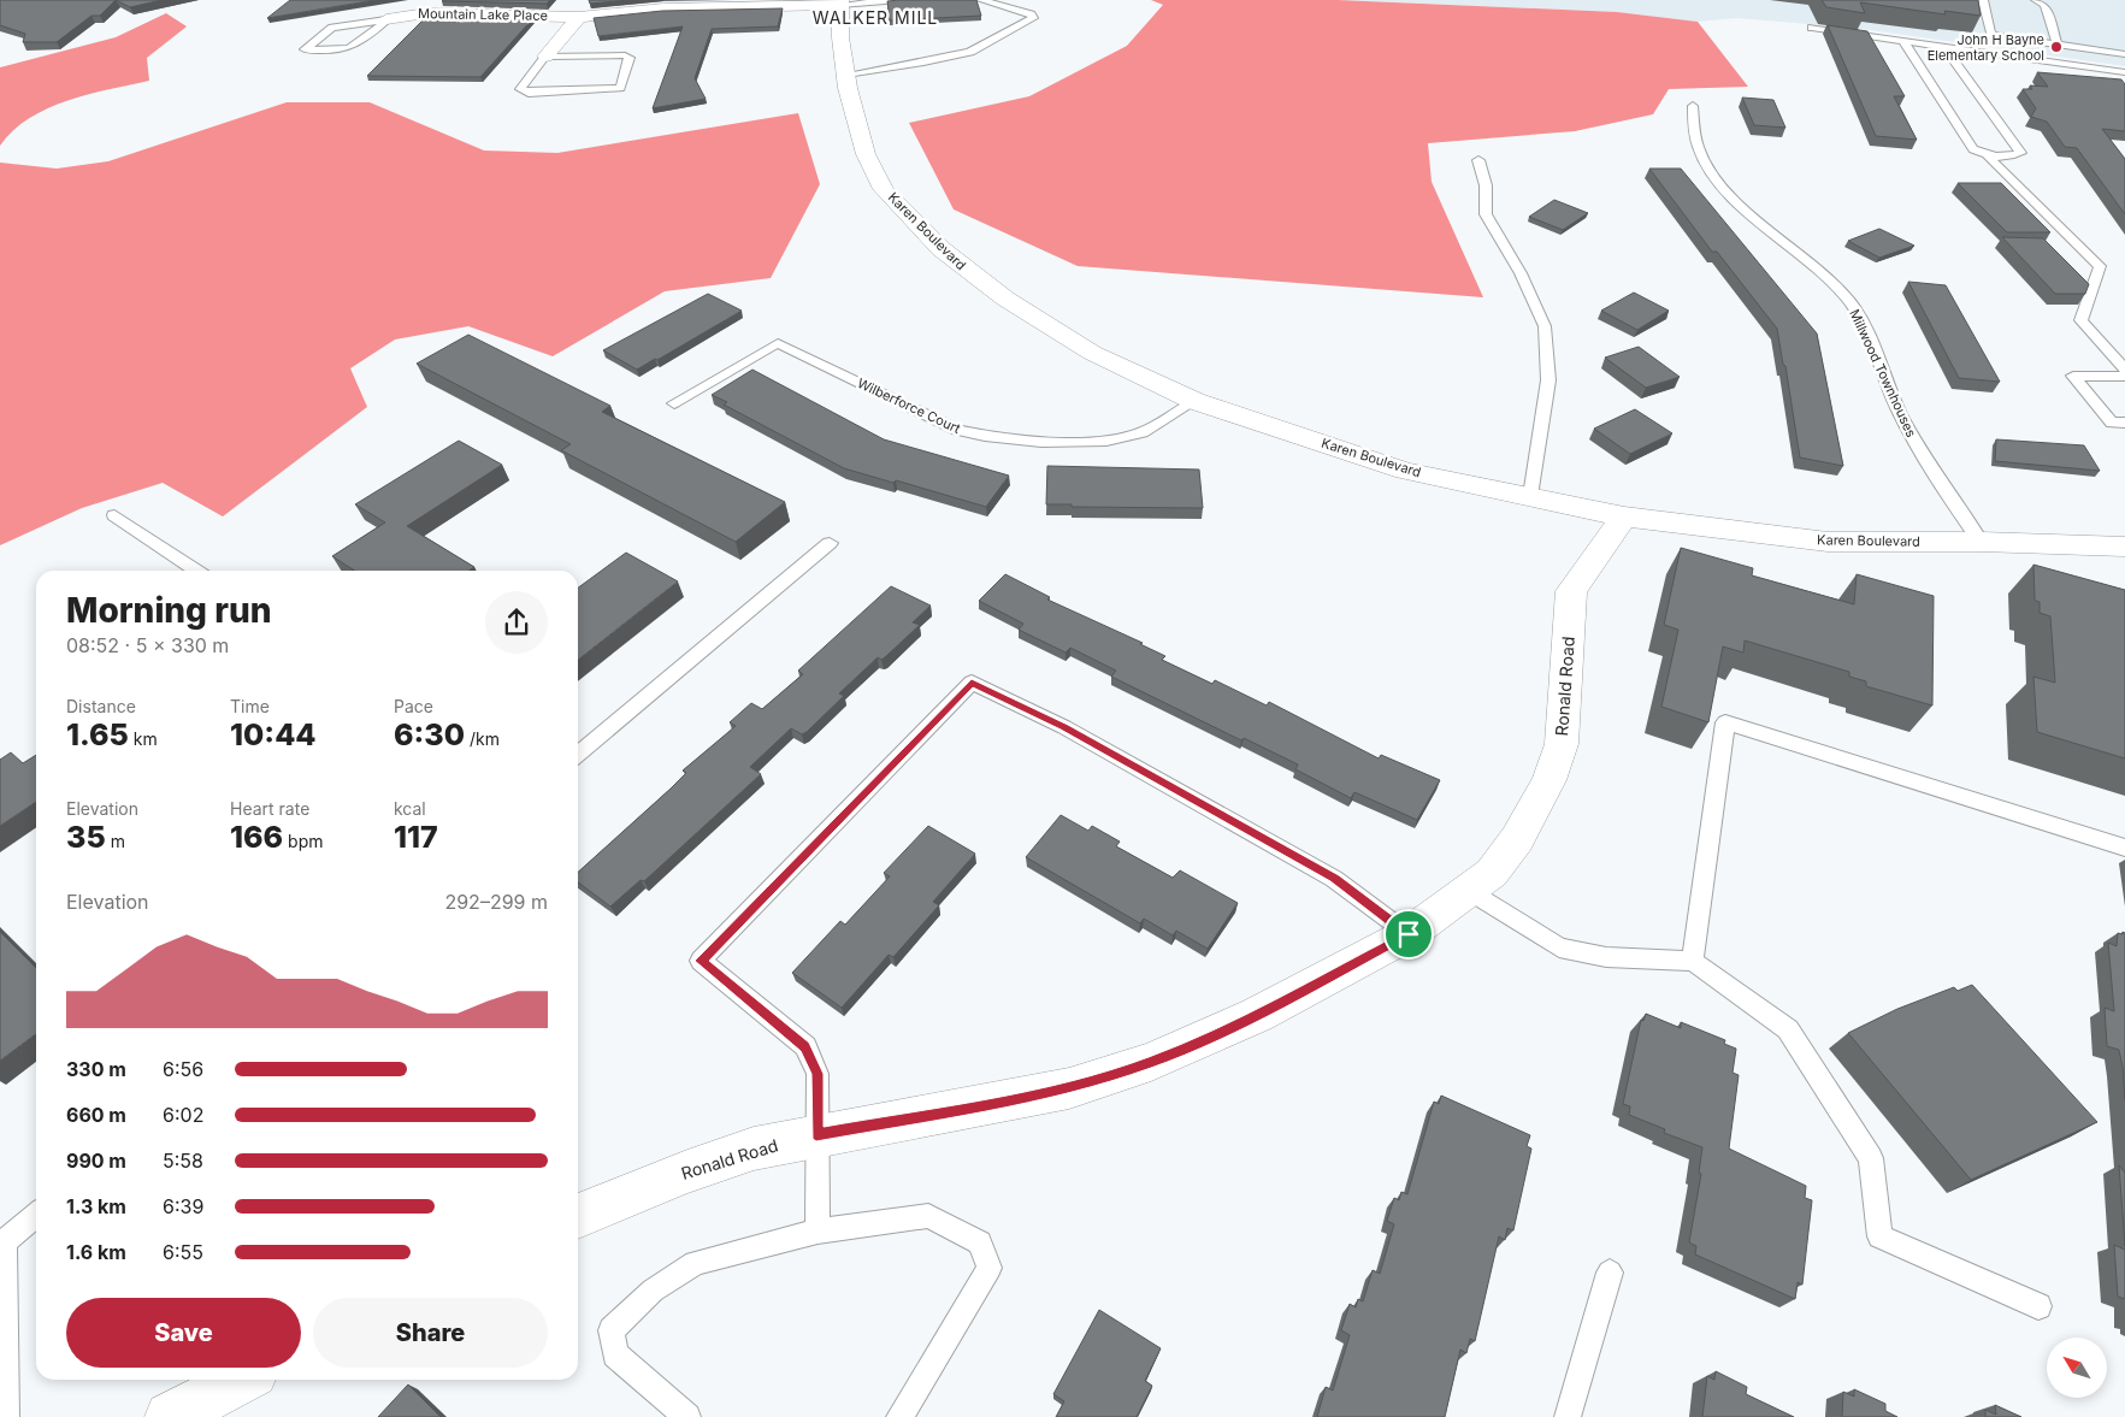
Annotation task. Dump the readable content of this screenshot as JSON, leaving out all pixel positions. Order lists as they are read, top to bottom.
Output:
{
  "streets": {
    "street": ["Mountain Lake Place", "Karen Boulevard", "Ronald Road"],
    "lane": ["Millwood Townhouses", "Wilberforce Court"]
  },
  "crossings": [
    ["Mountain Lake Place", "Karen Boulevard"],
    ["Karen Boulevard", "Millwood Townhouses"],
    ["Karen Boulevard", "Wilberforce Court"],
    ["Karen Boulevard", "Ronald Road"]
  ],
  "districts": ["WALKER MILL"],
  "places": ["John H Bayne Elementary School"],
  "north": "top left",
  "page": {
    "heading": ["Morning run", "08:52 · 5 × 330 m"],
    "stats": [
      ["Distance", "1.65 km"],
      ["Time", "10:44"],
      ["Pace", "6:30 /km"],
      ["Elevation", "35 m"],
      ["Heart rate", "166 bpm"],
      ["kcal", "117"]
    ],
    "chart": ["Elevation", "292–299 m"],
    "list": [
      {
        "name": "330 m",
        "note": "6:56"
      },
      {
        "name": "660 m",
        "note": "6:02"
      },
      {
        "name": "990 m",
        "note": "5:58"
      },
      {
        "name": "1.3 km",
        "note": "6:39"
      },
      {
        "name": "1.6 km",
        "note": "6:55"
      }
    ],
    "buttons": ["Save", "Share"]
  }
}
